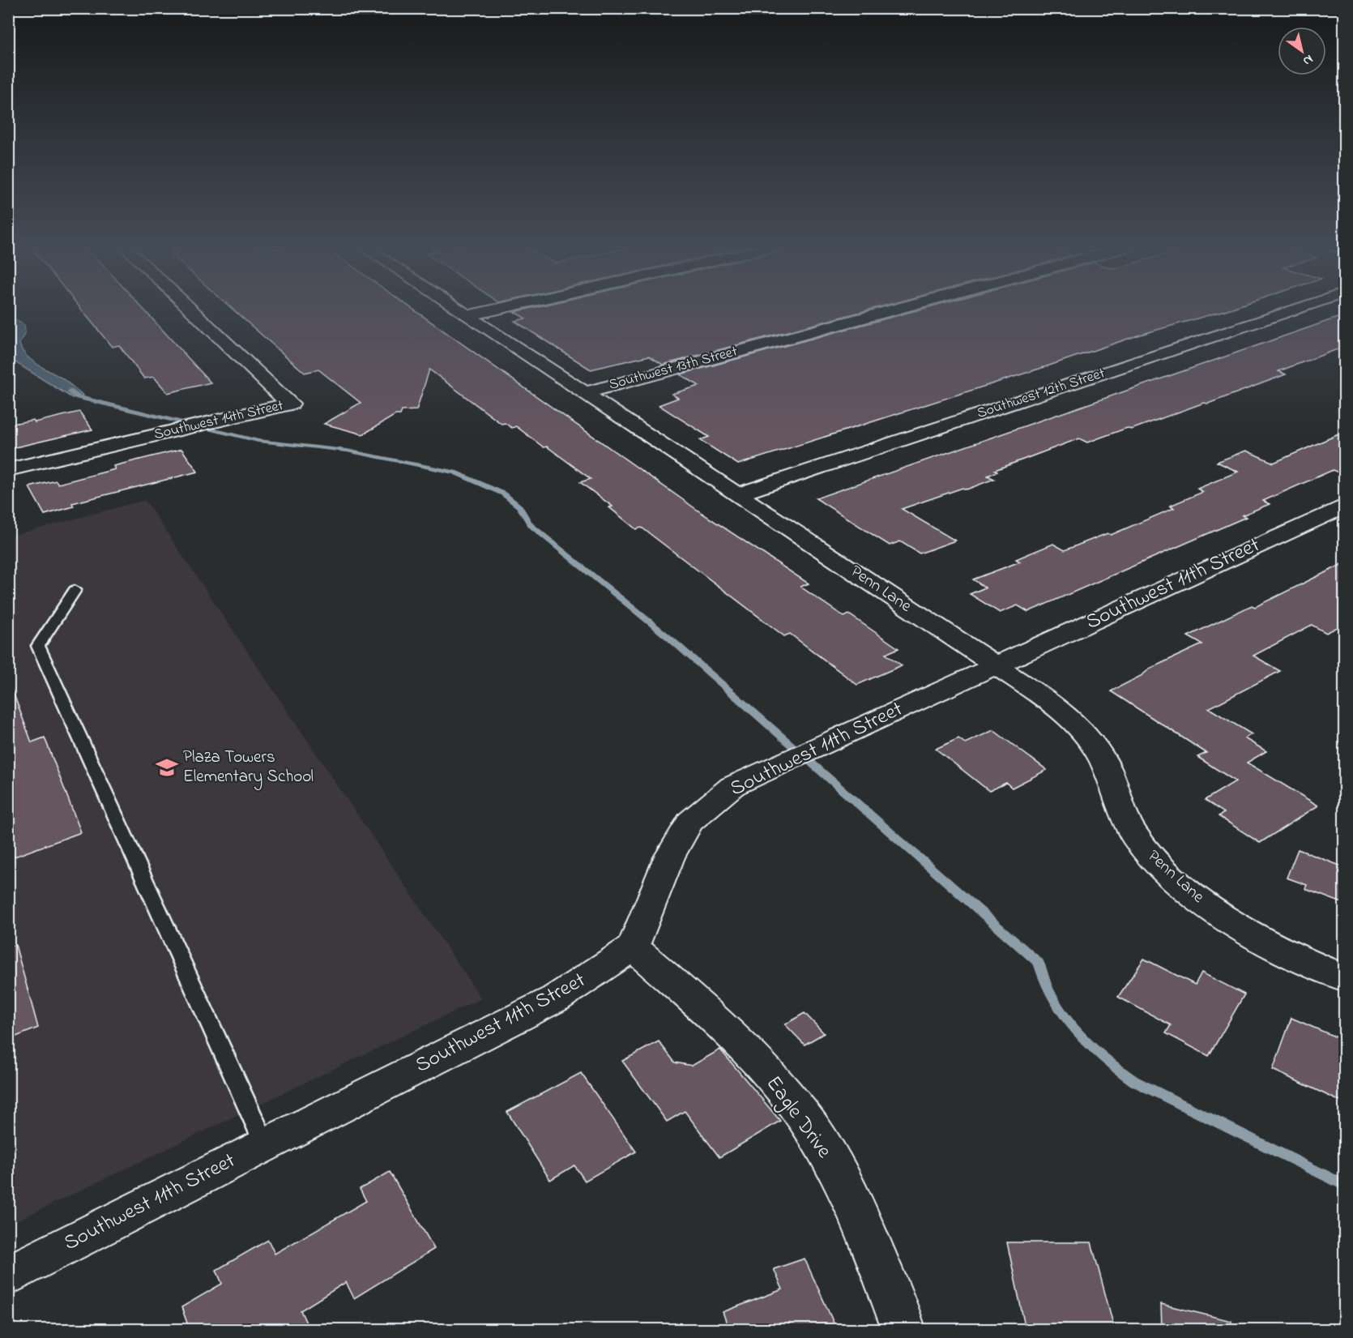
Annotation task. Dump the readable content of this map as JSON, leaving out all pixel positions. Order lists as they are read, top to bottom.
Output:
{
  "streets": {
    "street": [
      "Southwest 13th Street",
      "Southwest 12th Street",
      "Southwest 14th Street",
      "Southwest 11th Street",
      "Penn Lane",
      "Eagle Drive"
    ]
  },
  "crossings": [
    ["Southwest 13th Street", "Penn Lane"],
    ["Southwest 12th Street", "Penn Lane"],
    ["Southwest 11th Street", "Penn Lane"],
    ["Southwest 11th Street", "Eagle Drive"]
  ],
  "places": {
    "school or university": ["Plaza Towers Elementary School"]
  },
  "north": "bottom right"
}
